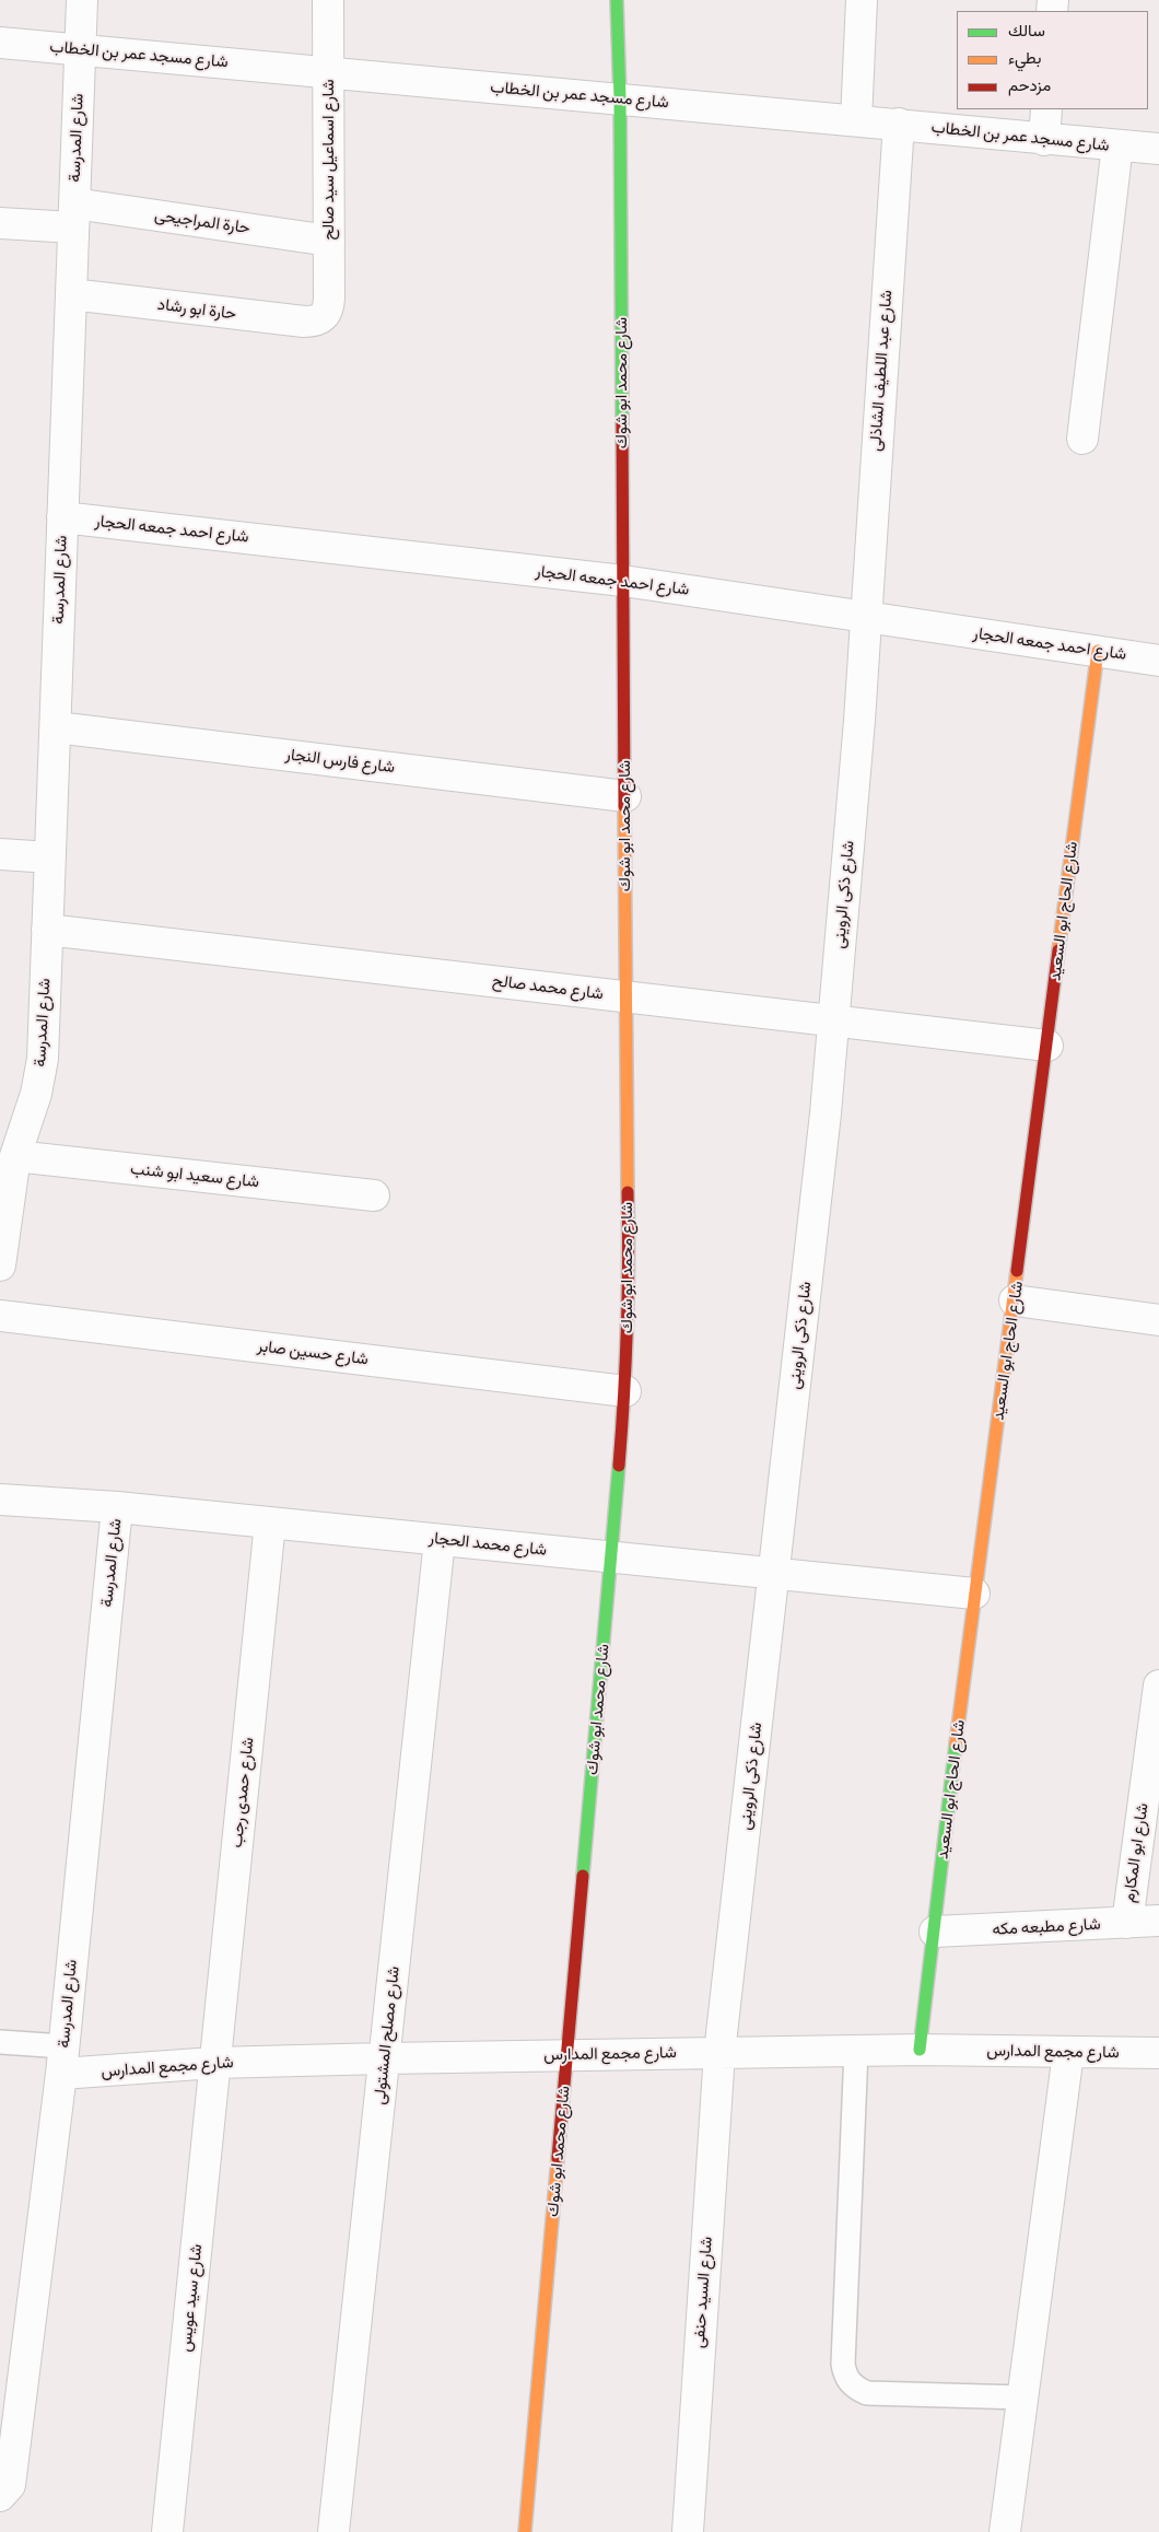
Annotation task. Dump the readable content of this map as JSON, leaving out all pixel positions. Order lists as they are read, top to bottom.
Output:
{
  "streets": {
    "street": [
      "شارع مسجد عمر بن الخطاب",
      "شارع المدرسة",
      "شارع اسماعيل سيد صالح",
      "حارة المراجيحى",
      "حارة ابو رشاد",
      "شارع عبد اللطيف الشاذلى",
      "شارع محمد ابو شوك",
      "شارع احمد جمعه الحجار",
      "شارع فارس النجار",
      "شارع ذكى الروينى",
      "شارع الحاج ابو السعيد",
      "شارع محمد صالح",
      "شارع سعيد ابو شنب",
      "شارع حسين صابر",
      "شارع محمد الحجار",
      "شارع حمدى رجب",
      "شارع ابو المكارم",
      "شارع مطبعه مكه",
      "شارع مصلح المشتولى",
      "شارع مجمع المدارس",
      "شارع السيد حنفى",
      "شارع سيد عويس"
    ]
  },
  "crossings": [
    ["شارع مسجد عمر بن الخطاب", "شارع المدرسة"],
    ["شارع مسجد عمر بن الخطاب", "شارع اسماعيل سيد صالح"],
    ["شارع مسجد عمر بن الخطاب", "شارع عبد اللطيف الشاذلى"],
    ["شارع مسجد عمر بن الخطاب", "شارع محمد ابو شوك"],
    ["شارع المدرسة", "حارة المراجيحى"],
    ["شارع المدرسة", "حارة ابو رشاد"],
    ["شارع المدرسة", "شارع احمد جمعه الحجار"],
    ["شارع المدرسة", "شارع فارس النجار"],
    ["شارع المدرسة", "شارع محمد صالح"],
    ["شارع المدرسة", "شارع سعيد ابو شنب"],
    ["شارع المدرسة", "شارع محمد الحجار"],
    ["شارع المدرسة", "شارع مجمع المدارس"],
    ["شارع اسماعيل سيد صالح", "حارة المراجيحى"],
    ["شارع اسماعيل سيد صالح", "حارة ابو رشاد"],
    ["شارع عبد اللطيف الشاذلى", "شارع احمد جمعه الحجار"],
    ["شارع عبد اللطيف الشاذلى", "شارع ذكى الروينى"],
    ["شارع محمد ابو شوك", "شارع احمد جمعه الحجار"],
    ["شارع محمد ابو شوك", "شارع فارس النجار"],
    ["شارع محمد ابو شوك", "شارع محمد صالح"],
    ["شارع محمد ابو شوك", "شارع حسين صابر"],
    ["شارع محمد ابو شوك", "شارع محمد الحجار"],
    ["شارع محمد ابو شوك", "شارع مجمع المدارس"],
    ["شارع احمد جمعه الحجار", "شارع ذكى الروينى"],
    ["شارع احمد جمعه الحجار", "شارع الحاج ابو السعيد"],
    ["شارع ذكى الروينى", "شارع محمد صالح"],
    ["شارع ذكى الروينى", "شارع محمد الحجار"],
    ["شارع ذكى الروينى", "شارع مجمع المدارس"],
    ["شارع ذكى الروينى", "شارع السيد حنفى"],
    ["شارع الحاج ابو السعيد", "شارع محمد صالح"],
    ["شارع الحاج ابو السعيد", "شارع محمد الحجار"],
    ["شارع الحاج ابو السعيد", "شارع مطبعه مكه"],
    ["شارع الحاج ابو السعيد", "شارع مجمع المدارس"],
    ["شارع محمد الحجار", "شارع حمدى رجب"],
    ["شارع محمد الحجار", "شارع مصلح المشتولى"],
    ["شارع حمدى رجب", "شارع مجمع المدارس"],
    ["شارع حمدى رجب", "شارع سيد عويس"],
    ["شارع ابو المكارم", "شارع مطبعه مكه"],
    ["شارع مصلح المشتولى", "شارع مجمع المدارس"],
    ["شارع مجمع المدارس", "شارع السيد حنفى"],
    ["شارع مجمع المدارس", "شارع سيد عويس"]
  ],
  "legend": ["سالك", "بطيء", "مزدحم"]
}
